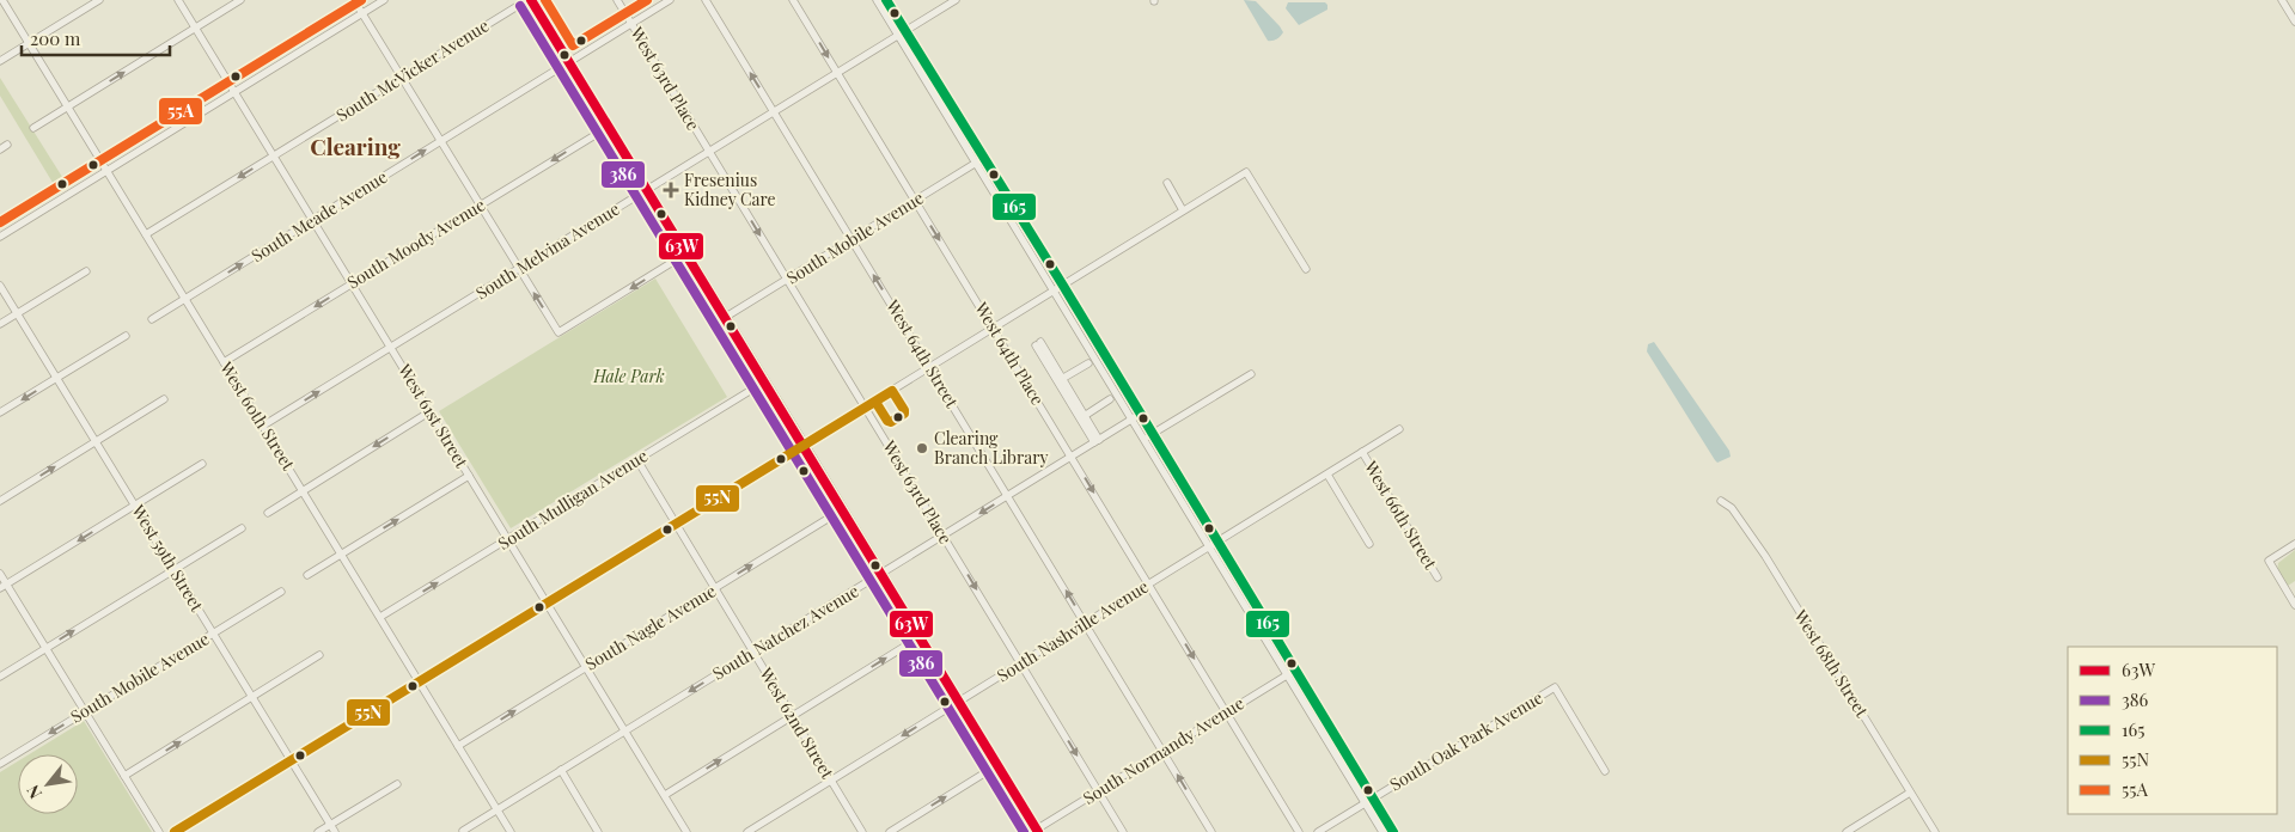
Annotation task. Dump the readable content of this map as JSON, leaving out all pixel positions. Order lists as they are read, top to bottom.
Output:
{
  "streets": {
    "street": [
      "South McVicker Avenue",
      "West 63rd Place",
      "South Meade Avenue",
      "South Mobile Avenue",
      "South Moody Avenue",
      "South Melvina Avenue",
      "West 64th Street",
      "West 64th Place",
      "West 60th Street",
      "West 61st Street",
      "South Mulligan Avenue",
      "West 66th Street",
      "West 59th Street",
      "South Nagle Avenue",
      "South Nashville Avenue",
      "South Natchez Avenue",
      "West 68th Street",
      "West 62nd Street",
      "South Oak Park Avenue",
      "South Normandy Avenue"
    ]
  },
  "crossings": [
    ["South McVicker Avenue", "West 60th Street"],
    ["South McVicker Avenue", "West 61st Street"],
    ["West 63rd Place", "South Meade Avenue"],
    ["West 63rd Place", "South Mobile Avenue"],
    ["West 63rd Place", "South Melvina Avenue"],
    ["West 63rd Place", "South Nashville Avenue"],
    ["West 63rd Place", "South Natchez Avenue"],
    ["West 63rd Place", "South Normandy Avenue"],
    ["South Meade Avenue", "West 60th Street"],
    ["South Meade Avenue", "West 61st Street"],
    ["South Mobile Avenue", "West 64th Street"],
    ["South Mobile Avenue", "West 64th Place"],
    ["South Mobile Avenue", "West 59th Street"],
    ["South Moody Avenue", "West 60th Street"],
    ["South Moody Avenue", "West 61st Street"],
    ["South Melvina Avenue", "West 64th Street"],
    ["South Melvina Avenue", "West 64th Place"],
    ["South Melvina Avenue", "West 60th Street"],
    ["South Melvina Avenue", "West 61st Street"],
    ["West 64th Street", "South Nashville Avenue"],
    ["West 64th Street", "South Natchez Avenue"],
    ["West 64th Street", "South Normandy Avenue"],
    ["West 64th Place", "South Nashville Avenue"],
    ["West 64th Place", "South Natchez Avenue"],
    ["West 64th Place", "South Normandy Avenue"],
    ["West 60th Street", "South Mulligan Avenue"],
    ["West 60th Street", "South Nagle Avenue"],
    ["West 60th Street", "South Natchez Avenue"],
    ["West 61st Street", "South Mulligan Avenue"],
    ["West 61st Street", "South Nagle Avenue"],
    ["West 61st Street", "South Natchez Avenue"],
    ["South Mulligan Avenue", "West 62nd Street"],
    ["West 66th Street", "South Nashville Avenue"],
    ["South Nagle Avenue", "West 62nd Street"],
    ["South Nashville Avenue", "West 62nd Street"],
    ["South Natchez Avenue", "West 62nd Street"]
  ],
  "one_way": [
    "West 63rd Place",
    "South Meade Avenue",
    "South Moody Avenue",
    "West 64th Street",
    "West 64th Place",
    "South Nagle Avenue"
  ],
  "districts": ["Clearing"],
  "parks": ["Hale Park"],
  "places": {
    "health": ["Fresenius Kidney Care"],
    "other": ["Clearing Branch Library"]
  },
  "lines": [
    "transit line 63W",
    "transit line 165",
    "transit line 55A",
    "transit line 386",
    "transit line 55N"
  ],
  "legend": [
    "63W",
    "386",
    "165",
    "55N",
    "55A"
  ],
  "scale_bar": "200 m",
  "north": "bottom left"
}
